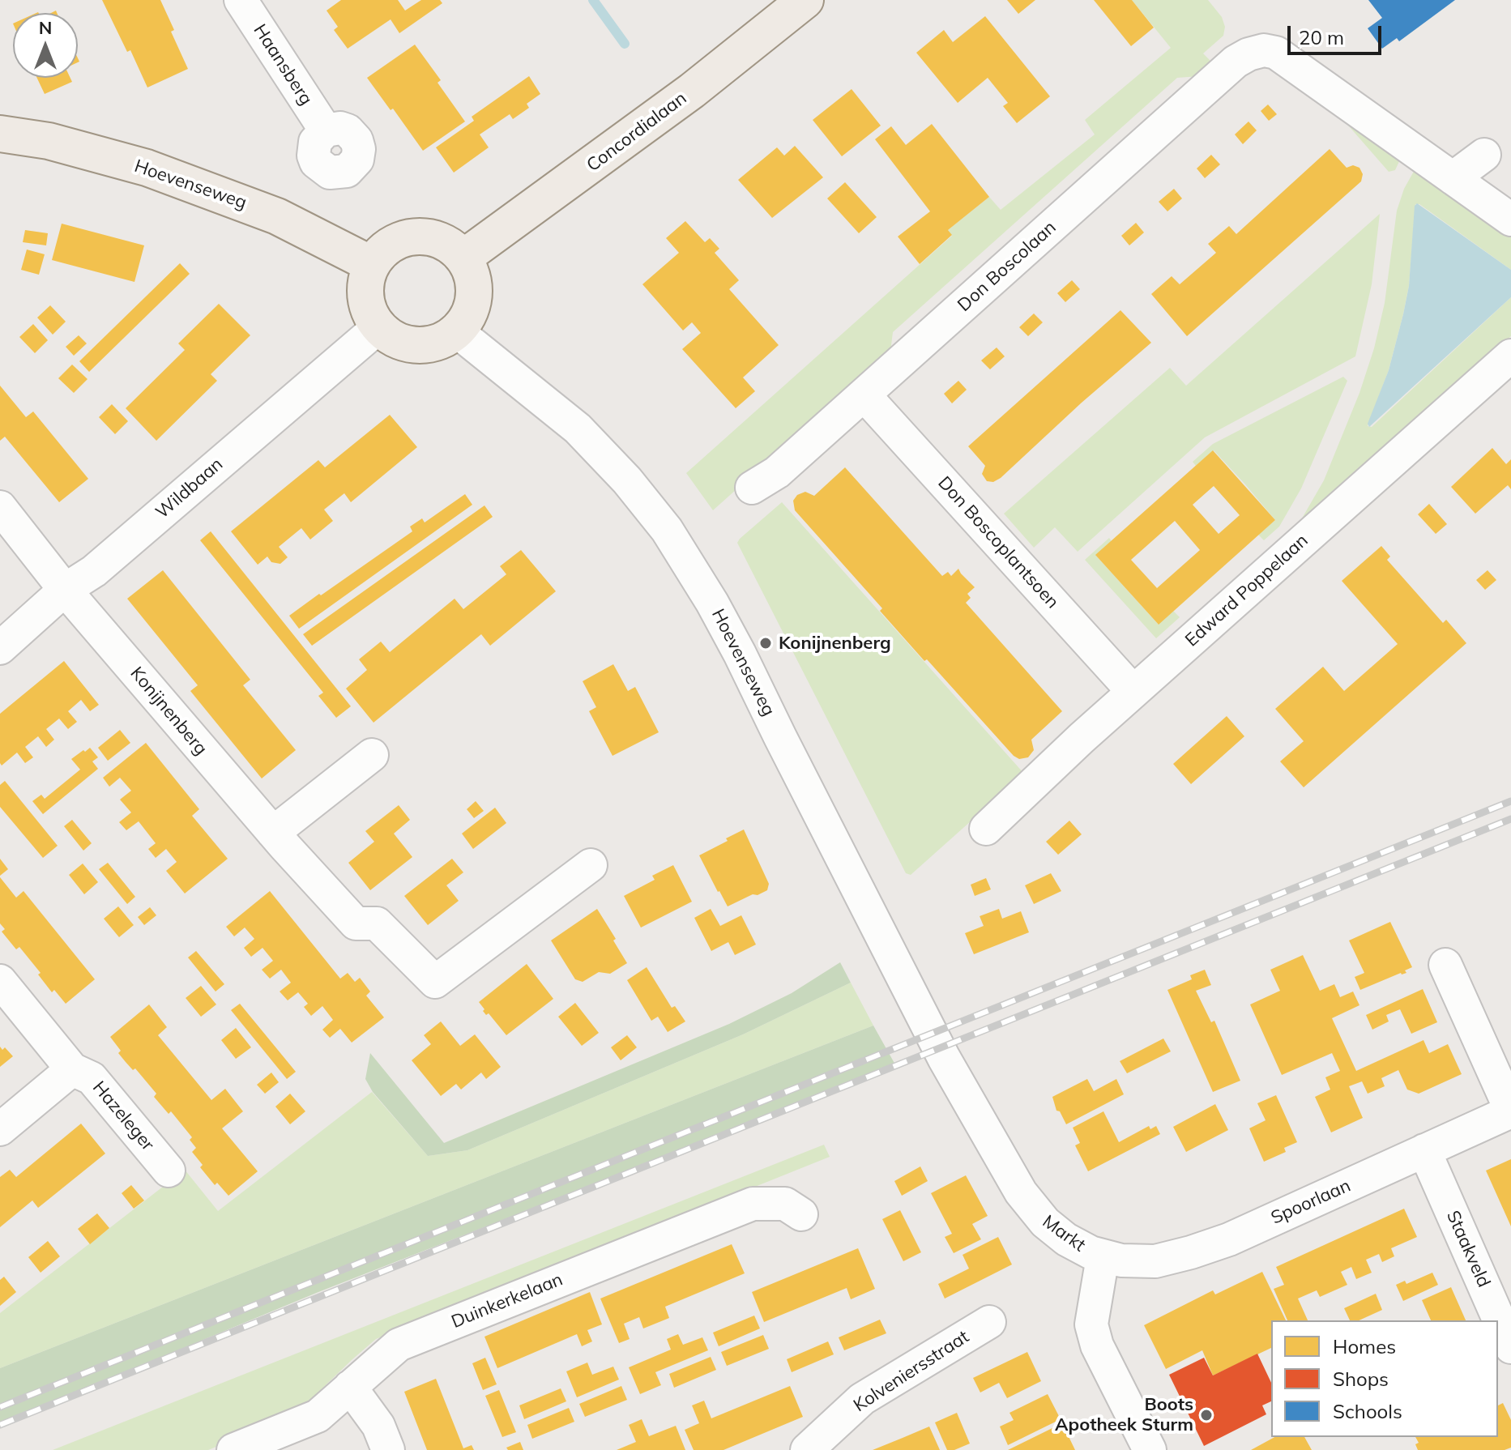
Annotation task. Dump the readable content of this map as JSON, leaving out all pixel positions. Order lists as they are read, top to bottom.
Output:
{
  "streets": {
    "main road": ["Concordialaan", "Hoevenseweg"],
    "street": [
      "Haansberg",
      "Don Boscolaan",
      "Wildbaan",
      "Don Boscoplantsoen",
      "Edward Poppelaan",
      "Konijnenberg",
      "Hazeleger",
      "Spoorlaan",
      "Markt",
      "Staakveld",
      "Duinkerkelaan",
      "Kolveniersstraat"
    ]
  },
  "crossings": [
    ["Concordialaan", "Hoevenseweg"],
    ["Concordialaan", "Wildbaan"],
    ["Hoevenseweg", "Wildbaan"],
    ["Hoevenseweg", "Markt"],
    ["Don Boscolaan", "Don Boscoplantsoen"],
    ["Wildbaan", "Konijnenberg"],
    ["Don Boscoplantsoen", "Edward Poppelaan"],
    ["Spoorlaan", "Markt"],
    ["Spoorlaan", "Staakveld"]
  ],
  "places": ["Konijnenberg", "Boots Apotheek Sturm"],
  "legend": ["Homes", "Shops", "Schools"],
  "scale_bar": "20 m",
  "north": "top"
}
